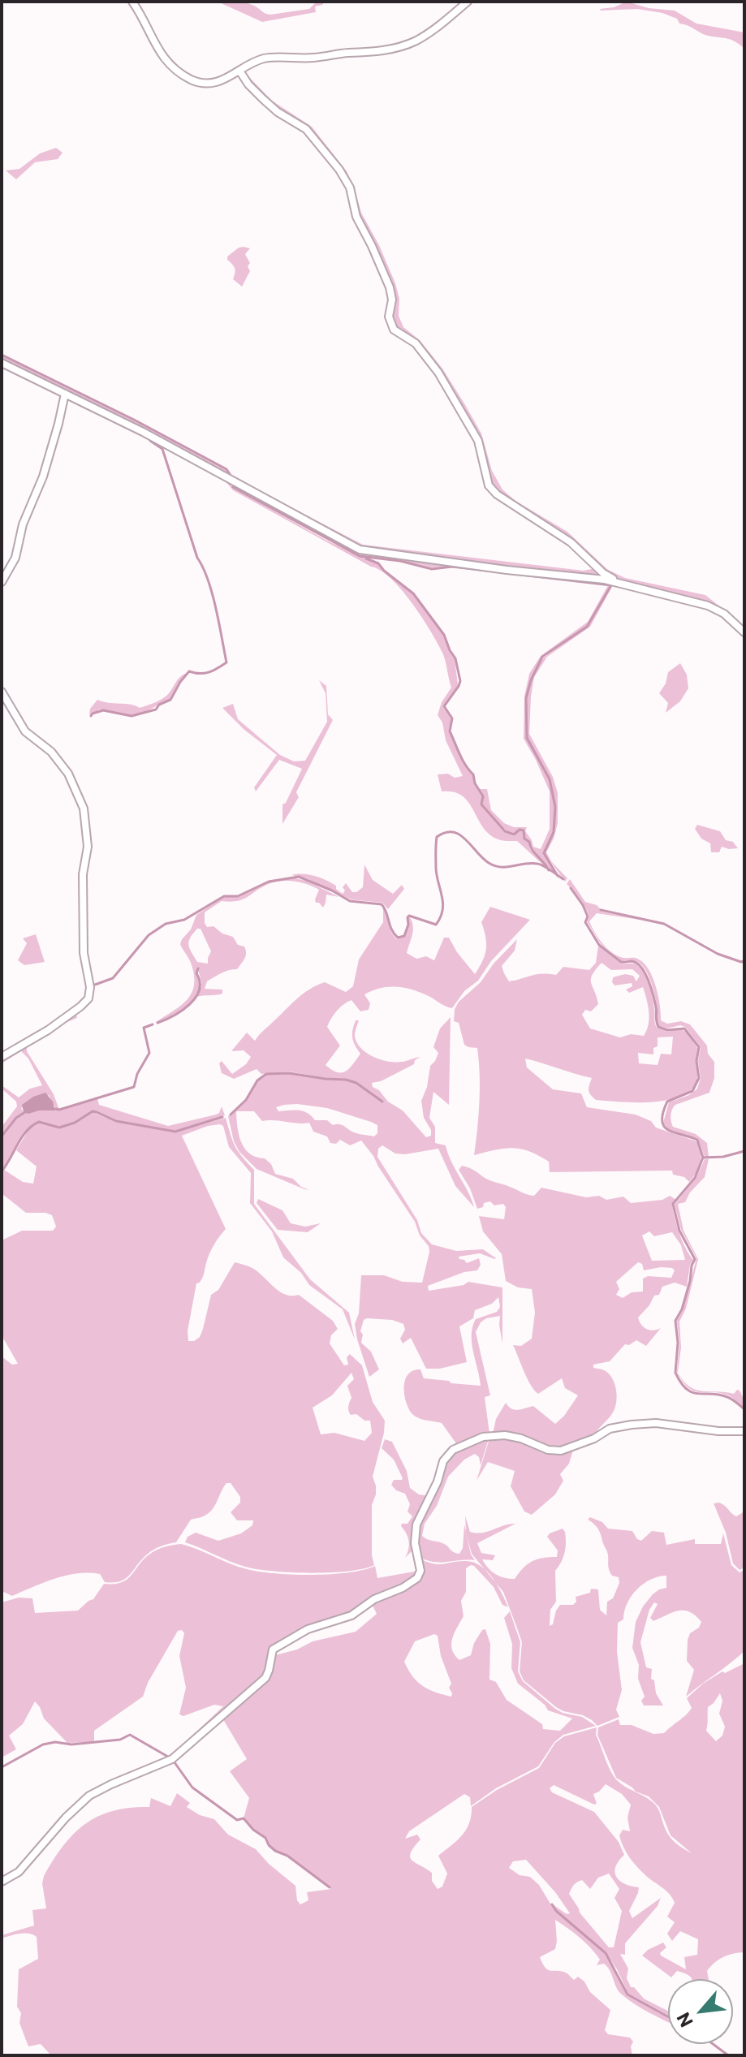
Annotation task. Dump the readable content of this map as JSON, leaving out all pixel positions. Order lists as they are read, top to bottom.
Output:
{
  "north": "bottom left"
}
